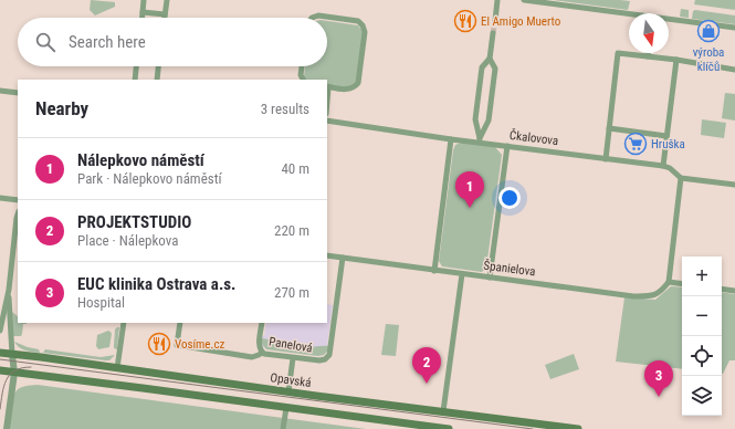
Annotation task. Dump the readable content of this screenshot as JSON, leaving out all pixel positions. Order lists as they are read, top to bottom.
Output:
{
  "streets": {
    "main road": ["Opavská"],
    "street": ["Čkalovova", "Španielova", "Panelová"]
  },
  "crossings": [
    ["Španielova", "Panelová"]
  ],
  "places": {
    "restaurant": ["El Amigo Muerto", "Vosíme.cz"],
    "shop": ["výroba klíčů"],
    "supermarket": ["Hruška"]
  },
  "north": "bottom",
  "page": {
    "search": "Search here",
    "heading": ["Nearby", "3 results"],
    "list": [
      {
        "mark": "1",
        "name": "Nálepkovo náměstí",
        "note": "Park · Nálepkovo náměstí",
        "value": "40 m"
      },
      {
        "mark": "2",
        "name": "PROJEKTSTUDIO",
        "note": "Place · Nálepkova",
        "value": "220 m"
      },
      {
        "mark": "3",
        "name": "EUC klinika Ostrava a.s.",
        "note": "Hospital",
        "value": "270 m"
      }
    ],
    "pins": ["1", "2", "3"],
    "map_buttons": ["+", "−"]
  }
}
